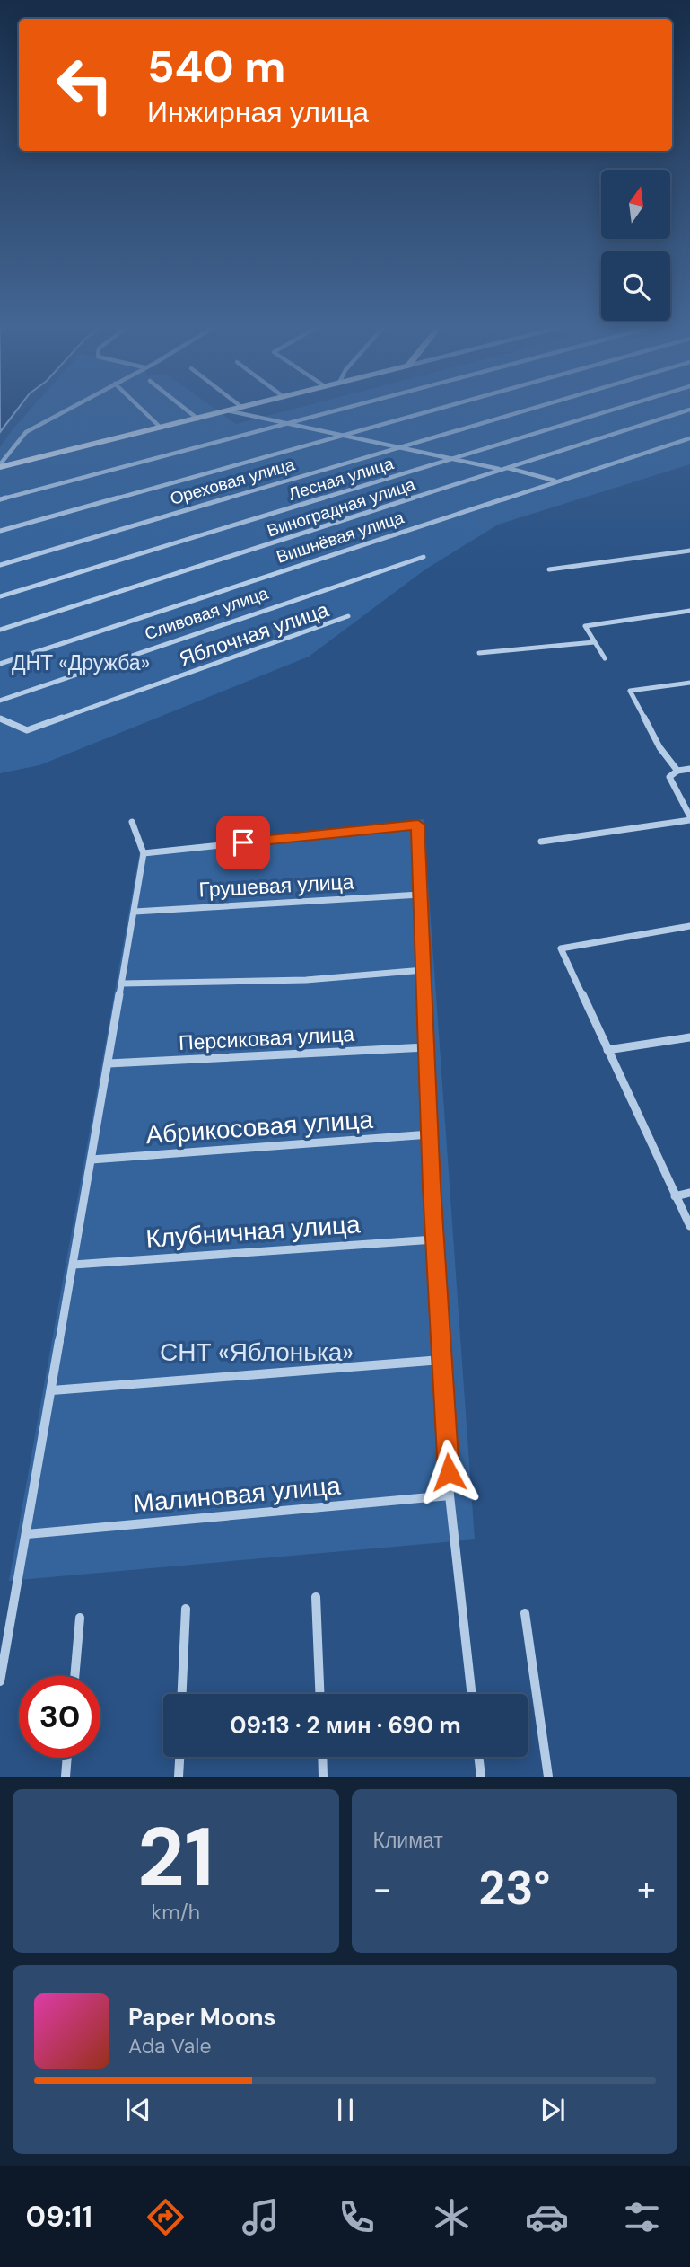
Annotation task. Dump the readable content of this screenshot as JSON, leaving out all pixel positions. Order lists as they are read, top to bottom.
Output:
{
  "streets": {
    "street": [
      "Лесная улица",
      "Ореховая улица",
      "Виноградная улица",
      "Вишнёвая улица",
      "Сливовая улица",
      "Яблочная улица",
      "Грушевая улица",
      "Персиковая улица",
      "Абрикосовая улица",
      "Клубничная улица",
      "Малиновая улица"
    ]
  },
  "parks": ["ДНТ «Дружба»", "СНТ «Яблонька»"],
  "north": "top",
  "page": {
    "turn": ["540 m", "Инжирная улица"],
    "limit": "30",
    "trip": "09:13 · 2 мин · 690 m",
    "tile": [
      ["21", "km/h"],
      "Климат"
    ],
    "heat": ["−", "23°", "+"],
    "song": ["Paper Moons", "Ada Vale"],
    "tabs": "09:11"
  }
}
